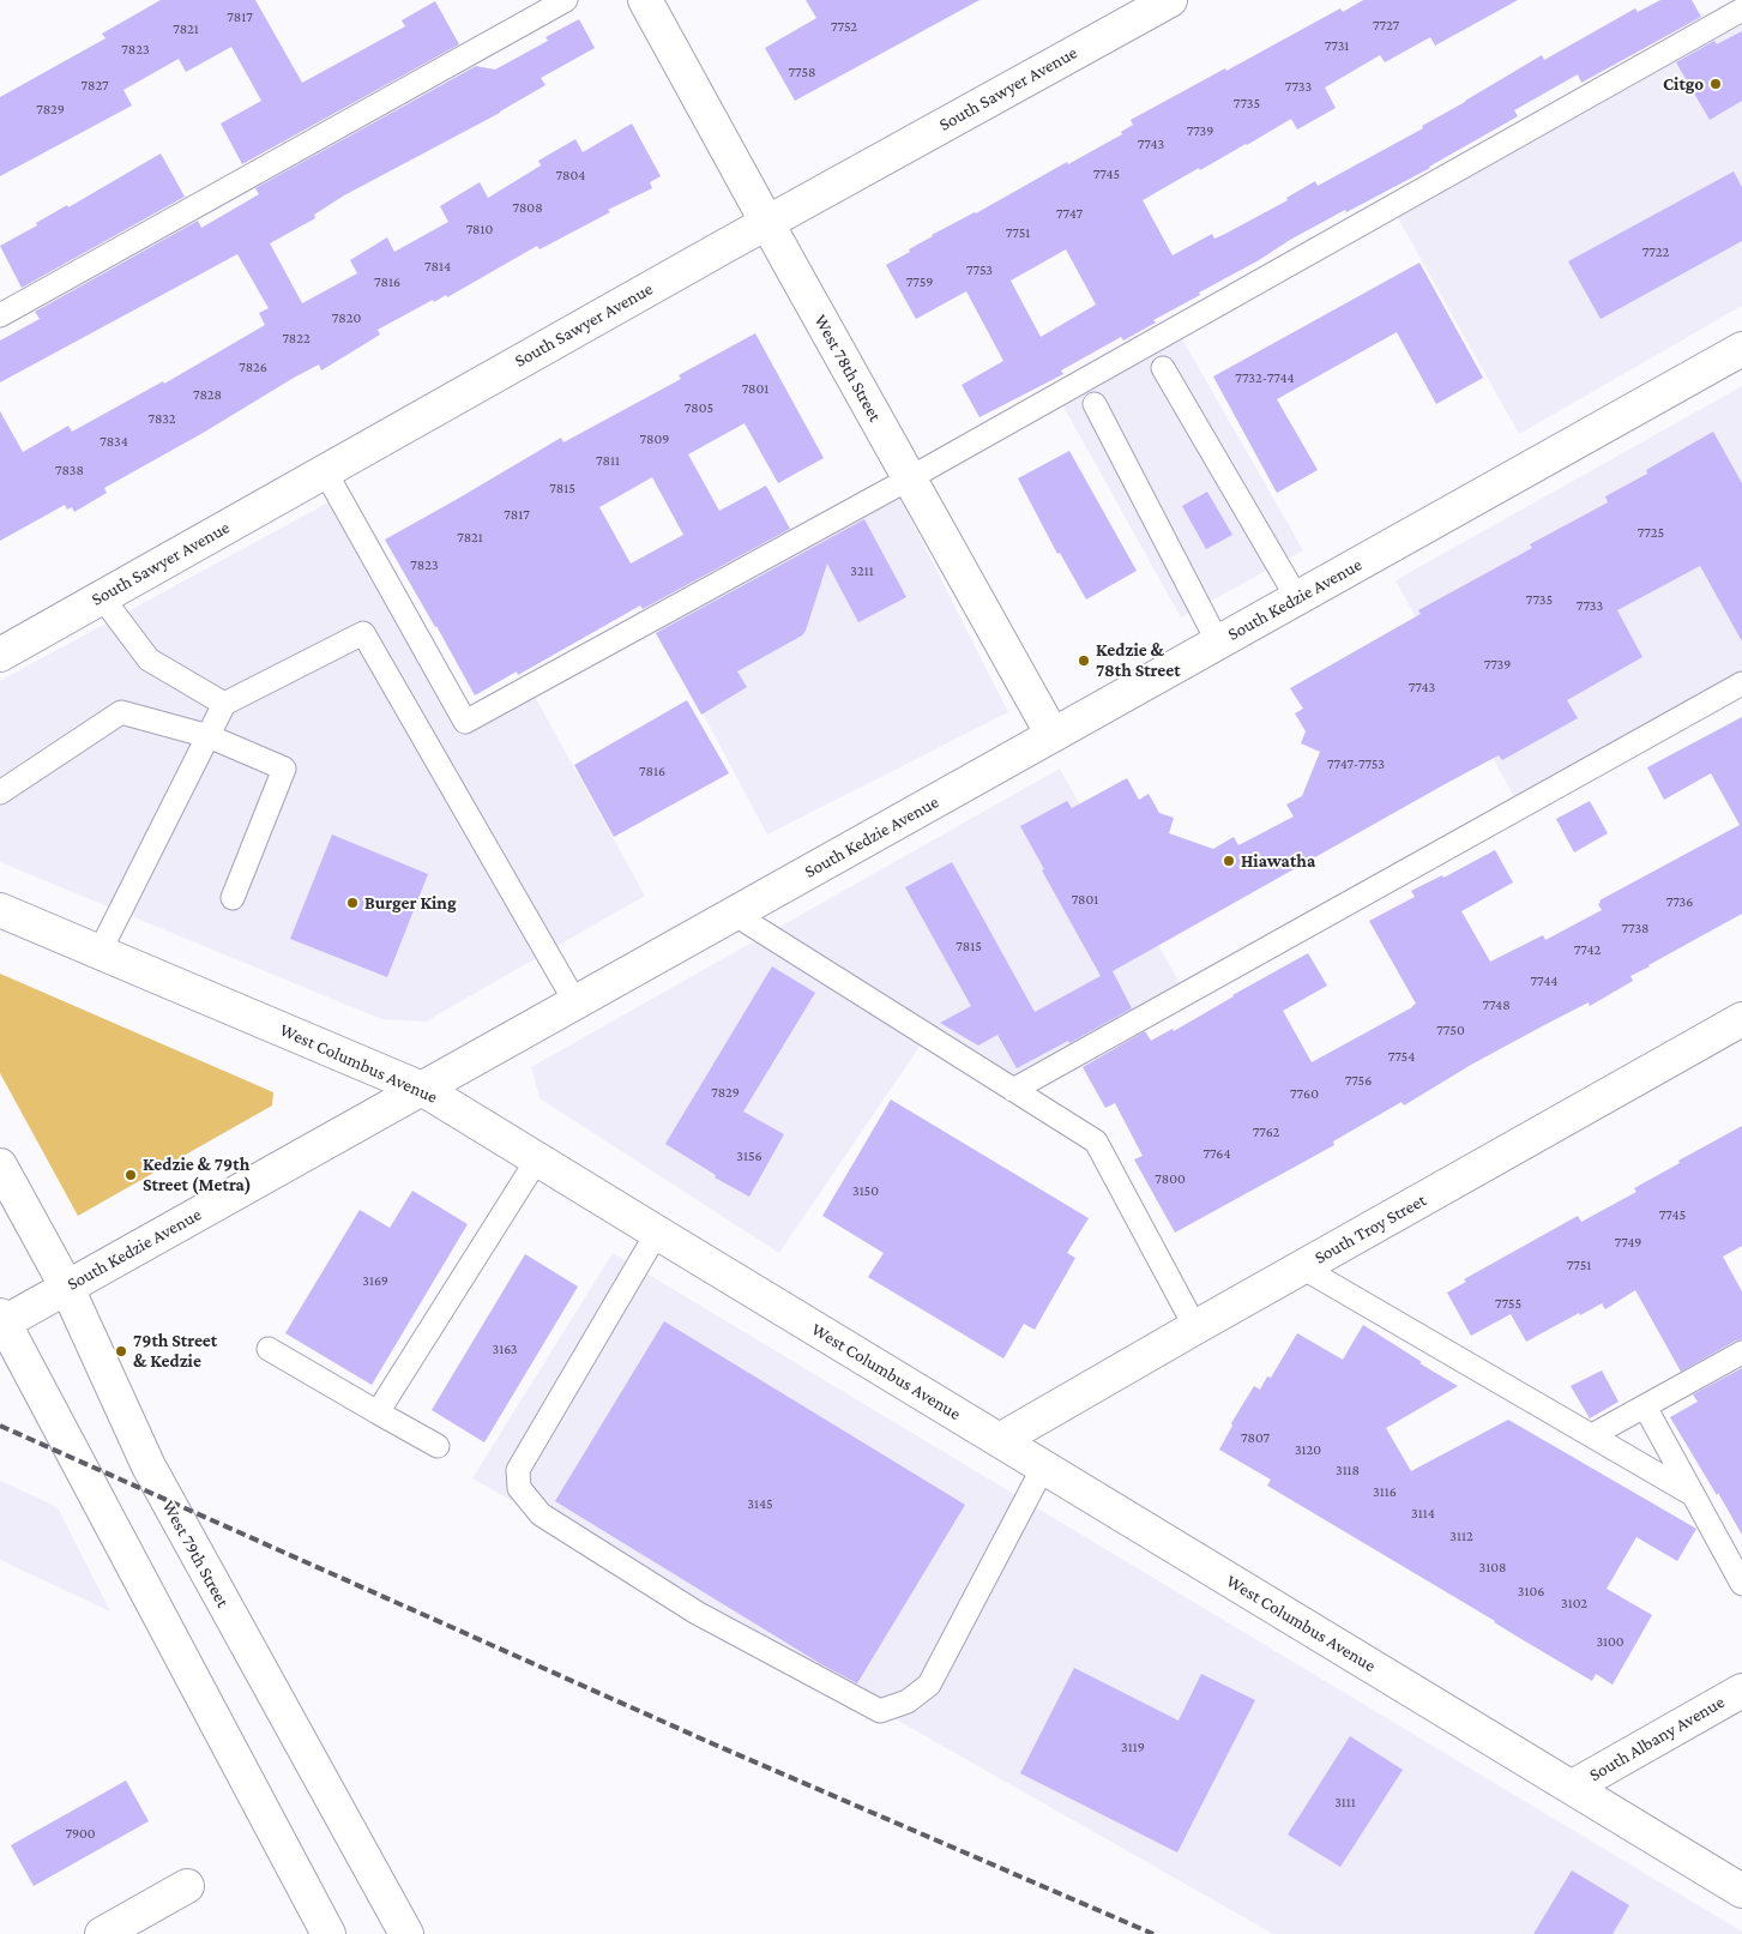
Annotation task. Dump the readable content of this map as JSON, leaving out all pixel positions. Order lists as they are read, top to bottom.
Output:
{
  "streets": {
    "main road": [
      "South Sawyer Avenue",
      "West 78th Street",
      "South Kedzie Avenue",
      "West Columbus Avenue",
      "South Troy Street",
      "West 79th Street",
      "South Albany Avenue"
    ]
  },
  "crossings": [
    ["South Sawyer Avenue", "West 78th Street"],
    ["West 78th Street", "South Kedzie Avenue"],
    ["South Kedzie Avenue", "West Columbus Avenue"],
    ["South Kedzie Avenue", "West 79th Street"],
    ["West Columbus Avenue", "South Troy Street"],
    ["West Columbus Avenue", "South Albany Avenue"]
  ],
  "places": [
    "Citgo",
    "Kedzie & 78th Street",
    "Hiawatha",
    "Burger King",
    "Kedzie & 79th Street (Metra)",
    "79th Street & Kedzie"
  ],
  "house_numbers": [
    "7817",
    "7727",
    "7752",
    "7821",
    "7731",
    "7823",
    "7758",
    "7827",
    "7733",
    "7735",
    "7829",
    "7739",
    "7743",
    "7745",
    "7804",
    "7808",
    "7747",
    "7810",
    "7751",
    "7722",
    "7814",
    "7753",
    "7816",
    "7759",
    "7820",
    "7822",
    "7826",
    "7732-7744",
    "7801",
    "7828",
    "7805",
    "7832",
    "7809",
    "7834",
    "7811",
    "7838",
    "7815",
    "7817",
    "7725",
    "7821",
    "7823",
    "3211",
    "7735",
    "7733",
    "7739",
    "7743",
    "7747-7753",
    "7816",
    "7801",
    "7736",
    "7738",
    "7815",
    "7742",
    "7744",
    "7748",
    "7750",
    "7754",
    "7756",
    "7829",
    "7760",
    "7762",
    "7764",
    "3156",
    "7800",
    "3150",
    "7745",
    "7749",
    "7751",
    "3169",
    "7755",
    "3163",
    "7807",
    "3120",
    "3118",
    "3116",
    "3145",
    "3114",
    "3112",
    "3108",
    "3106",
    "3102",
    "3100",
    "3119",
    "3111",
    "7900"
  ]
}
